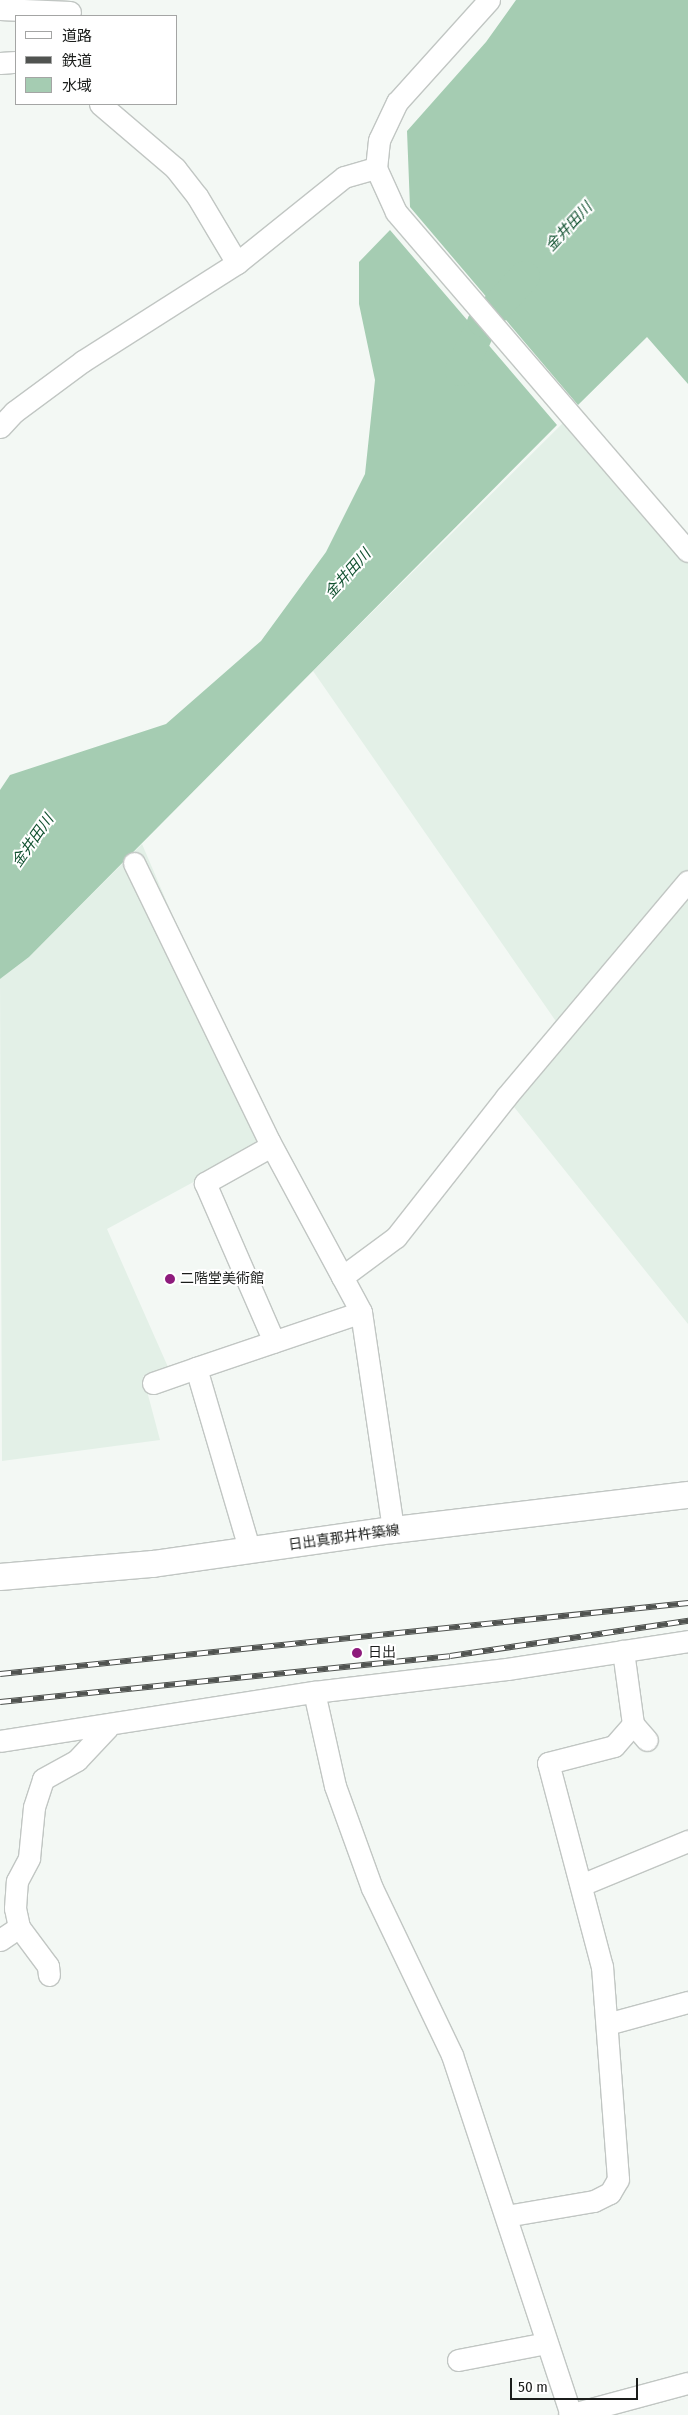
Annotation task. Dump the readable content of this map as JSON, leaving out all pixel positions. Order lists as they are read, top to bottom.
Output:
{
  "streets": {
    "main road": ["日出真那井杵築線"]
  },
  "water": ["金井田川"],
  "places": ["二階堂美術館", "日出"],
  "legend": ["道路", "鉄道", "水域"],
  "scale_bar": "50 m"
}
